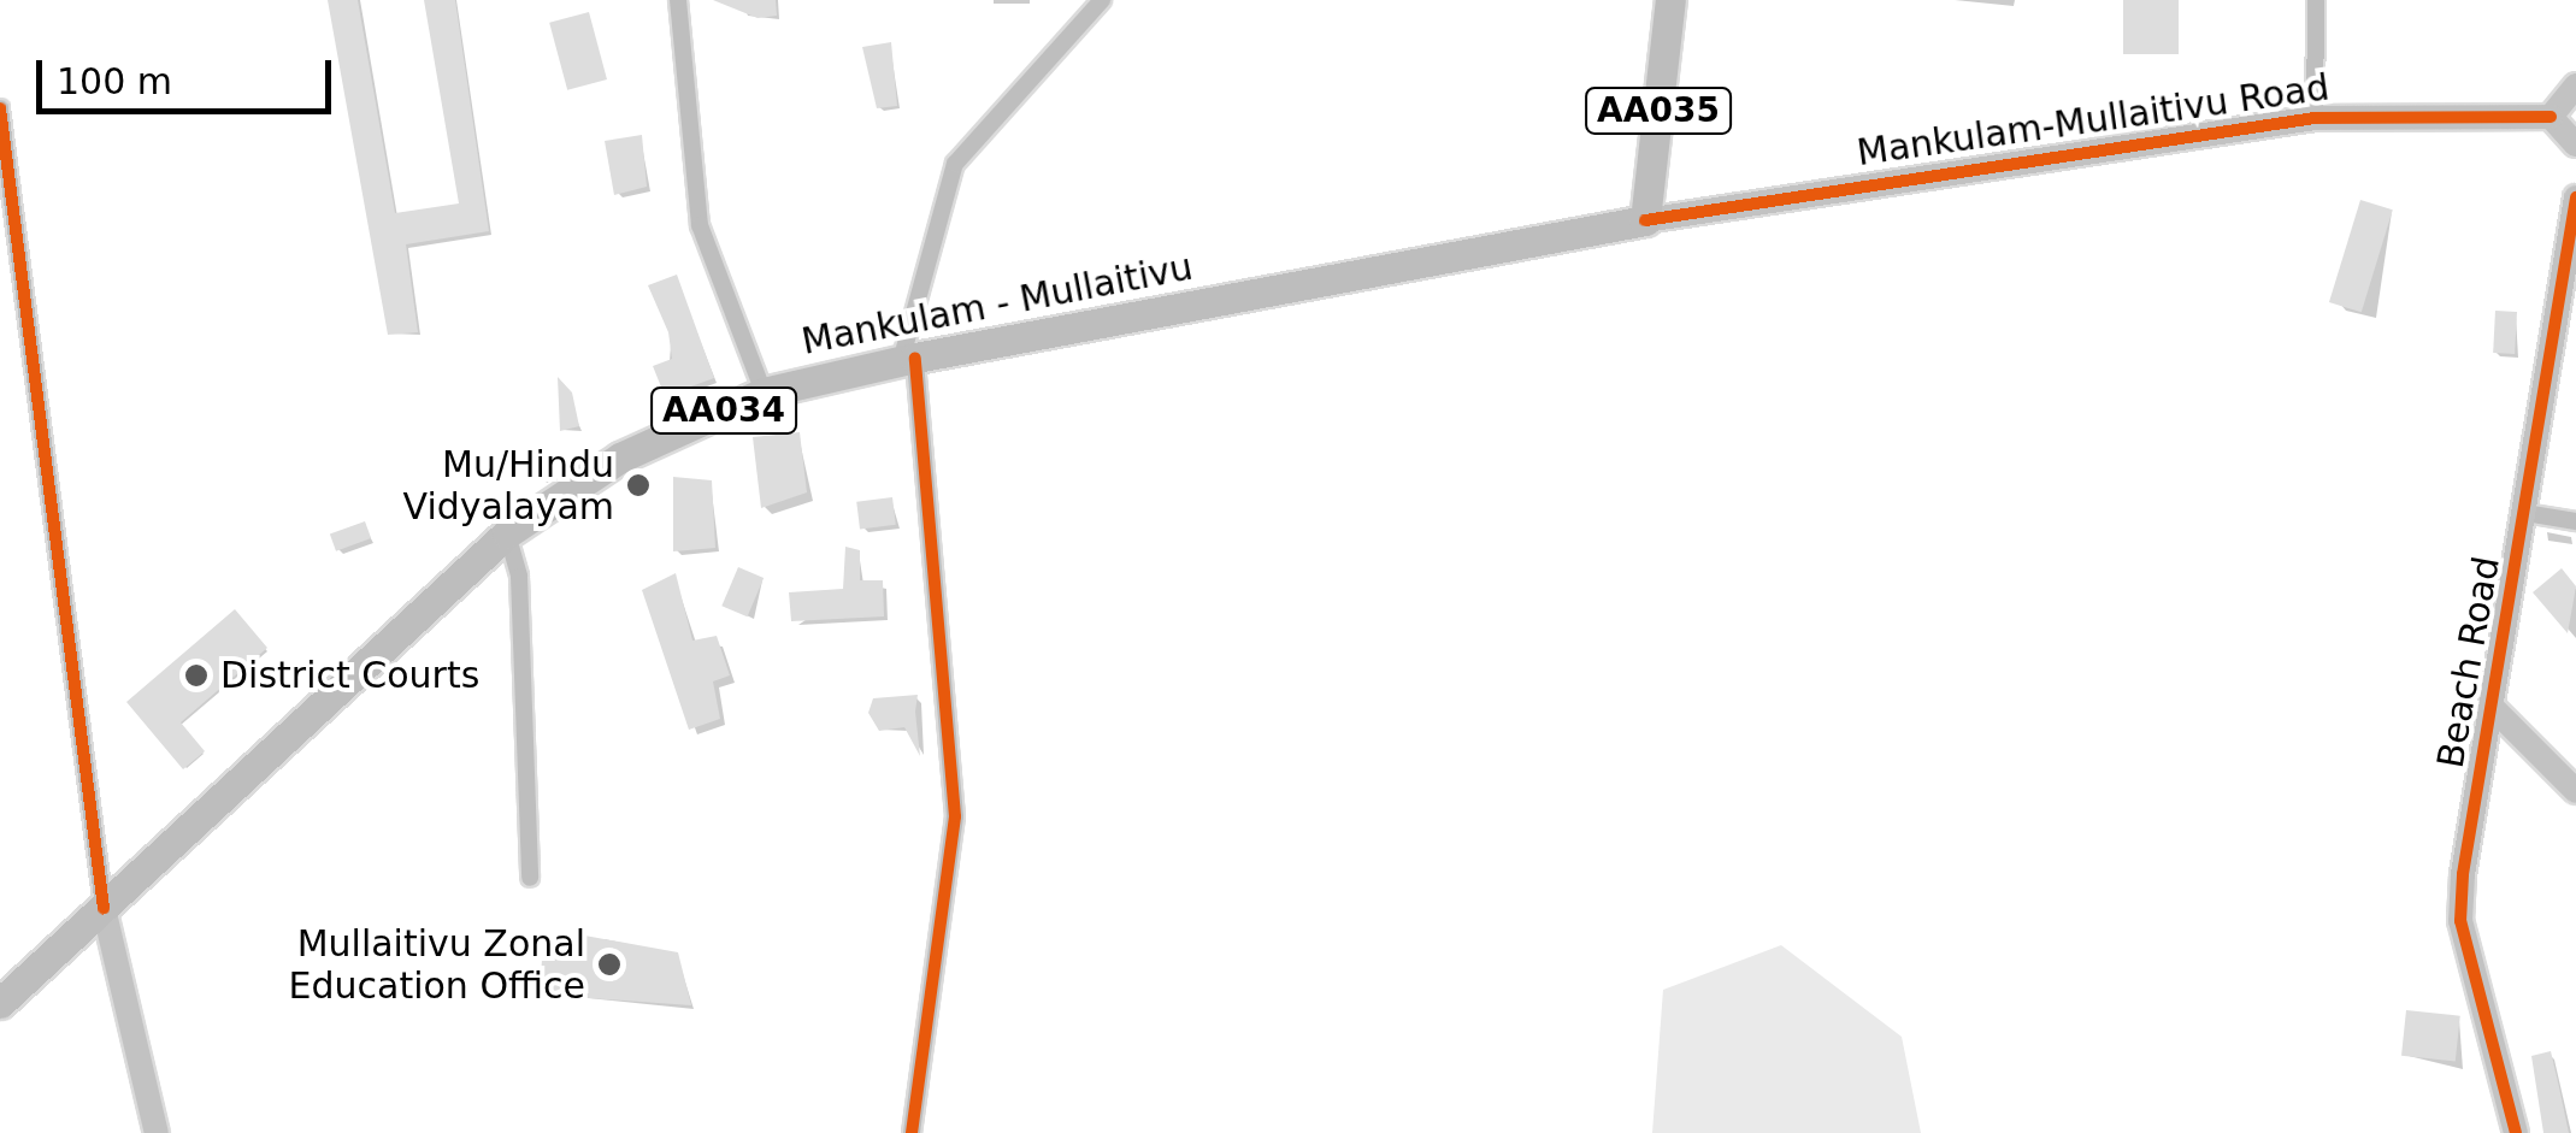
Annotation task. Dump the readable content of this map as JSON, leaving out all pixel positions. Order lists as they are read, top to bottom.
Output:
{
  "streets": {
    "highway": ["AA035", "Mankulam - Mullaitivu", "AA034"],
    "street": ["Mankulam-Mullaitivu Road", "Beach Road"]
  },
  "crossings": [
    ["AA035", "Mankulam-Mullaitivu Road"],
    ["AA035", "Mankulam - Mullaitivu"],
    ["Mankulam-Mullaitivu Road", "Mankulam - Mullaitivu"]
  ],
  "places": ["Mu/Hindu Vidyalayam", "District Courts", "Mullaitivu Zonal Education Office"],
  "scale_bar": "100 m"
}
